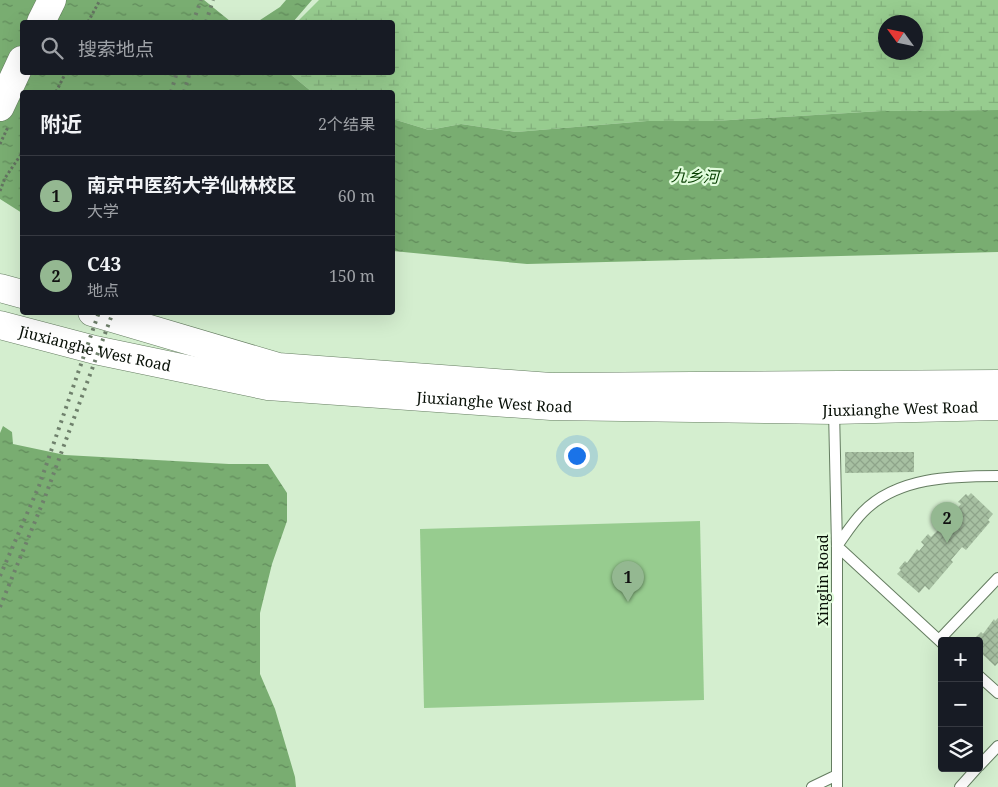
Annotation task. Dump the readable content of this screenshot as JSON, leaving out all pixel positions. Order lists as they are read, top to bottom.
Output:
{
  "streets": {
    "main road": ["Jiuxianghe West Road"],
    "lane": ["Xinglin Road"]
  },
  "crossings": [
    ["Jiuxianghe West Road", "Xinglin Road"]
  ],
  "water": ["九乡河"],
  "north": "top left",
  "page": {
    "search": "搜索地点",
    "heading": ["附近", "2个结果"],
    "list": [
      {
        "mark": "1",
        "name": "南京中医药大学仙林校区",
        "note": "大学",
        "value": "60 m"
      },
      {
        "mark": "2",
        "name": "C43",
        "note": "地点",
        "value": "150 m"
      }
    ],
    "pins": ["2", "1"],
    "map_buttons": ["+", "−"]
  }
}
